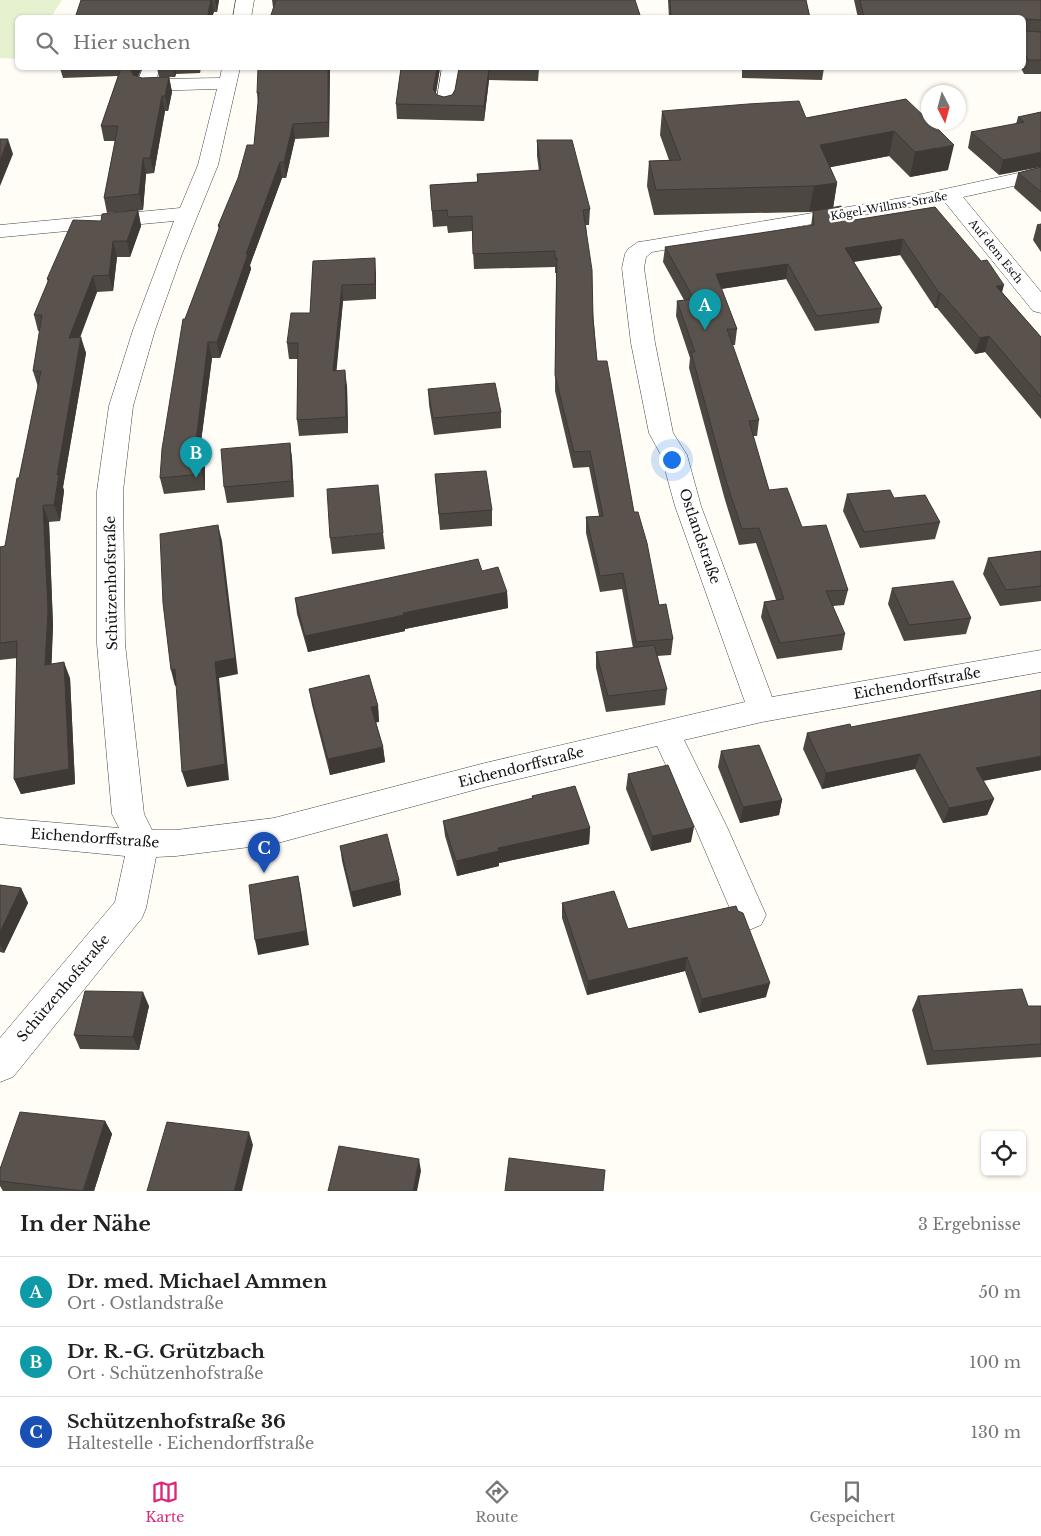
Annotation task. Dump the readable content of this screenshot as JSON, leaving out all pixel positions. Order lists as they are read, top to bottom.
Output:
{
  "streets": {
    "street": [
      "Kögel-Willms-Straße",
      "Auf dem Esch",
      "Ostlandstraße",
      "Schützenhofstraße",
      "Eichendorffstraße"
    ]
  },
  "crossings": [
    ["Kögel-Willms-Straße", "Auf dem Esch"],
    ["Kögel-Willms-Straße", "Ostlandstraße"],
    ["Ostlandstraße", "Eichendorffstraße"],
    ["Schützenhofstraße", "Eichendorffstraße"]
  ],
  "north": "bottom",
  "page": {
    "search": "Hier suchen",
    "pins": ["A", "B", "C"],
    "heading": ["In der Nähe", "3 Ergebnisse"],
    "list": [
      {
        "mark": "A",
        "name": "Dr. med. Michael Ammen",
        "note": "Ort · Ostlandstraße",
        "value": "50 m"
      },
      {
        "mark": "B",
        "name": "Dr. R.-G. Grützbach",
        "note": "Ort · Schützenhofstraße",
        "value": "100 m"
      },
      {
        "mark": "C",
        "name": "Schützenhofstraße 36",
        "note": "Haltestelle · Eichendorffstraße",
        "value": "130 m"
      }
    ],
    "nav": ["Karte", "Route", "Gespeichert"]
  }
}
